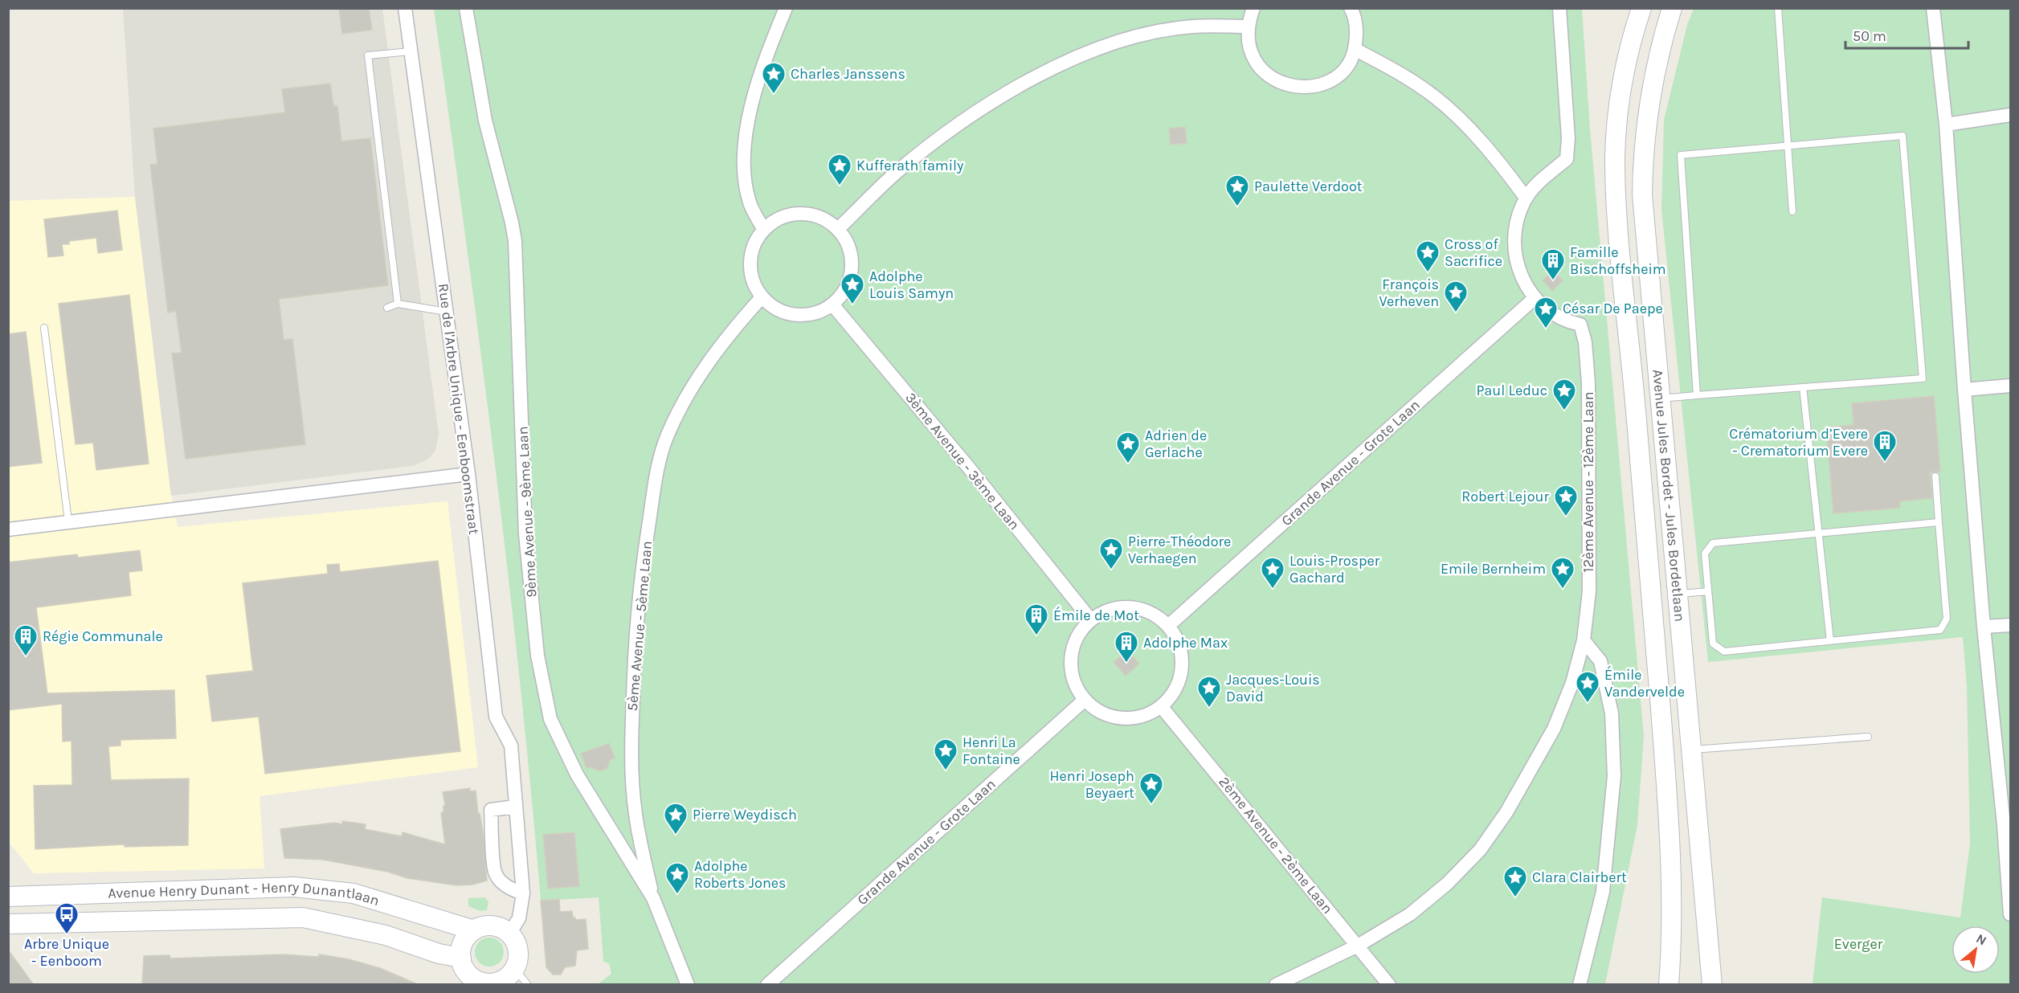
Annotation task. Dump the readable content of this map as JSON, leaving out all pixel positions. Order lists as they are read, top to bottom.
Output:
{
  "streets": {
    "main road": ["Avenue Jules Bordet - Jules Bordetlaan", "Avenue Henry Dunant - Henry Dunantlaan"],
    "street": [
      "Rue de l'Arbre Unique - Eenboomstraat",
      "3ème Avenue - 3ème Laan",
      "Grande Avenue - Grote Laan",
      "12ème Avenue - 12ème Laan",
      "9ème Avenue - 9ème Laan",
      "5ème Avenue - 5ème Laan",
      "2ème Avenue - 2ème Laan"
    ]
  },
  "crossings": [
    ["Rue de l'Arbre Unique - Eenboomstraat", "Avenue Henry Dunant - Henry Dunantlaan"],
    ["3ème Avenue - 3ème Laan", "Grande Avenue - Grote Laan"],
    ["3ème Avenue - 3ème Laan", "5ème Avenue - 5ème Laan"],
    ["3ème Avenue - 3ème Laan", "2ème Avenue - 2ème Laan"],
    ["Grande Avenue - Grote Laan", "12ème Avenue - 12ème Laan"],
    ["Grande Avenue - Grote Laan", "2ème Avenue - 2ème Laan"],
    ["12ème Avenue - 12ème Laan", "2ème Avenue - 2ème Laan"],
    ["9ème Avenue - 9ème Laan", "5ème Avenue - 5ème Laan"]
  ],
  "parks": ["Everger"],
  "places": {
    "place": [
      "Charles Janssens",
      "Kufferath family",
      "Paulette Verdoot",
      "Cross of Sacrifice",
      "Adolphe Louis Samyn",
      "François Verheven",
      "César De Paepe",
      "Paul Leduc",
      "Adrien de Gerlache",
      "Robert Lejour",
      "Pierre-Théodore Verhaegen",
      "Louis-Prosper Gachard",
      "Emile Bernheim",
      "Émile Vandervelde",
      "Jacques-Louis David",
      "Henri La Fontaine",
      "Henri Joseph Beyaert",
      "Pierre Weydisch",
      "Adolphe Roberts Jones",
      "Clara Clairbert"
    ],
    "building": [
      "Famille Bischoffsheim",
      "Crématorium d’Evere - Crematorium Evere",
      "Émile de Mot",
      "Régie Communale",
      "Adolphe Max"
    ],
    "bus stop": ["Arbre Unique - Eenboom"]
  },
  "scale_bar": "50 m",
  "north": "top right"
}
